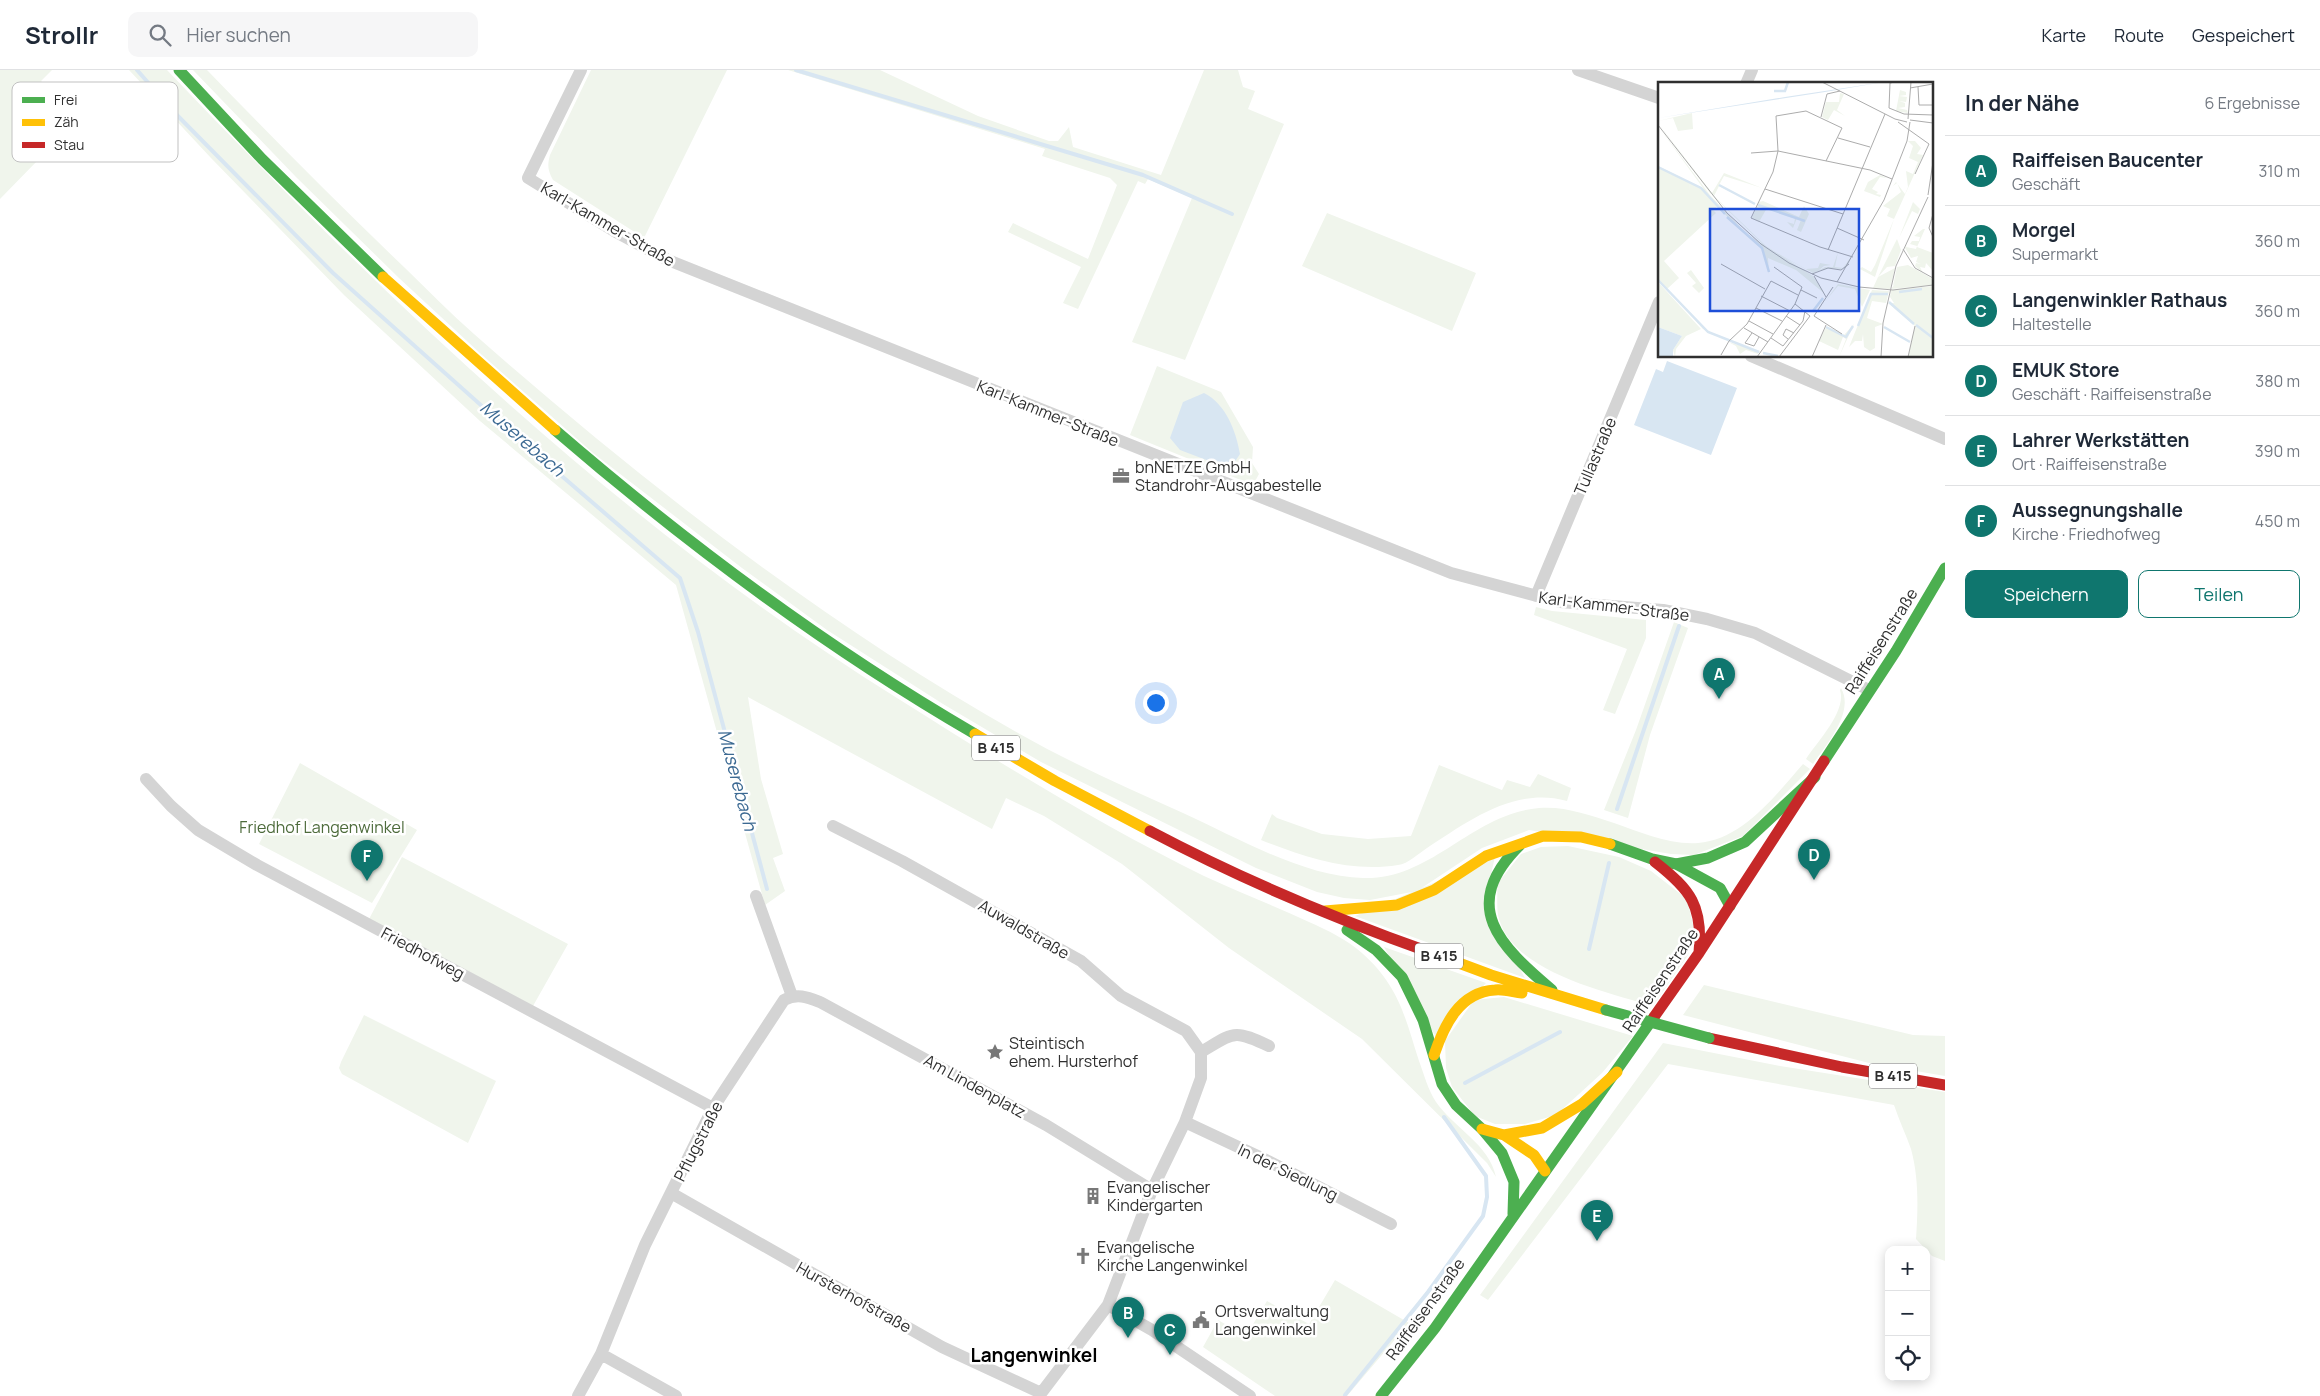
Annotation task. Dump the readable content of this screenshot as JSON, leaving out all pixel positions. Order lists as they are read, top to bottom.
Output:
{
  "streets": {
    "main road": ["Raiffeisenstraße", "B 415"],
    "street": [
      "Karl-Kammer-Straße",
      "Tullastraße",
      "Auwaldstraße",
      "Friedhofweg",
      "Am Lindenplatz",
      "Pflugstraße",
      "In der Siedlung",
      "Hursterhofstraße"
    ]
  },
  "crossings": [
    ["Karl-Kammer-Straße", "Tullastraße"],
    ["Karl-Kammer-Straße", "Raiffeisenstraße"],
    ["Friedhofweg", "Pflugstraße"],
    ["Am Lindenplatz", "Pflugstraße"],
    ["Pflugstraße", "Hursterhofstraße"]
  ],
  "districts": ["Langenwinkel"],
  "water": ["Muserebach"],
  "parks": ["Friedhof Langenwinkel"],
  "places": {
    "office": ["bnNETZE GmbH Standrohr-Ausgabestelle"],
    "place": ["Steintisch ehem. Hursterhof"],
    "building": ["Evangelischer Kindergarten"],
    "church": ["Evangelische Kirche Langenwinkel"],
    "public building": ["Ortsverwaltung Langenwinkel"]
  },
  "legend": ["Frei", "Zäh", "Stau"],
  "page": {
    "header": "Strollr",
    "search": "Hier suchen",
    "nav": ["Karte", "Route", "Gespeichert"],
    "heading": ["In der Nähe", "6 Ergebnisse"],
    "list": [
      {
        "mark": "A",
        "name": "Raiffeisen Baucenter",
        "note": "Geschäft",
        "value": "310 m"
      },
      {
        "mark": "B",
        "name": "Morgel",
        "note": "Supermarkt",
        "value": "360 m"
      },
      {
        "mark": "C",
        "name": "Langenwinkler Rathaus",
        "note": "Haltestelle",
        "value": "360 m"
      },
      {
        "mark": "D",
        "name": "EMUK Store",
        "note": "Geschäft · Raiffeisenstraße",
        "value": "380 m"
      },
      {
        "mark": "E",
        "name": "Lahrer Werkstätten",
        "note": "Ort · Raiffeisenstraße",
        "value": "390 m"
      },
      {
        "mark": "F",
        "name": "Aussegnungshalle",
        "note": "Kirche · Friedhofweg",
        "value": "450 m"
      }
    ],
    "buttons": ["Speichern", "Teilen"],
    "pins": [
      "A",
      "D",
      "F",
      "E",
      "B",
      "C"
    ],
    "map_buttons": ["+", "−"]
  }
}
